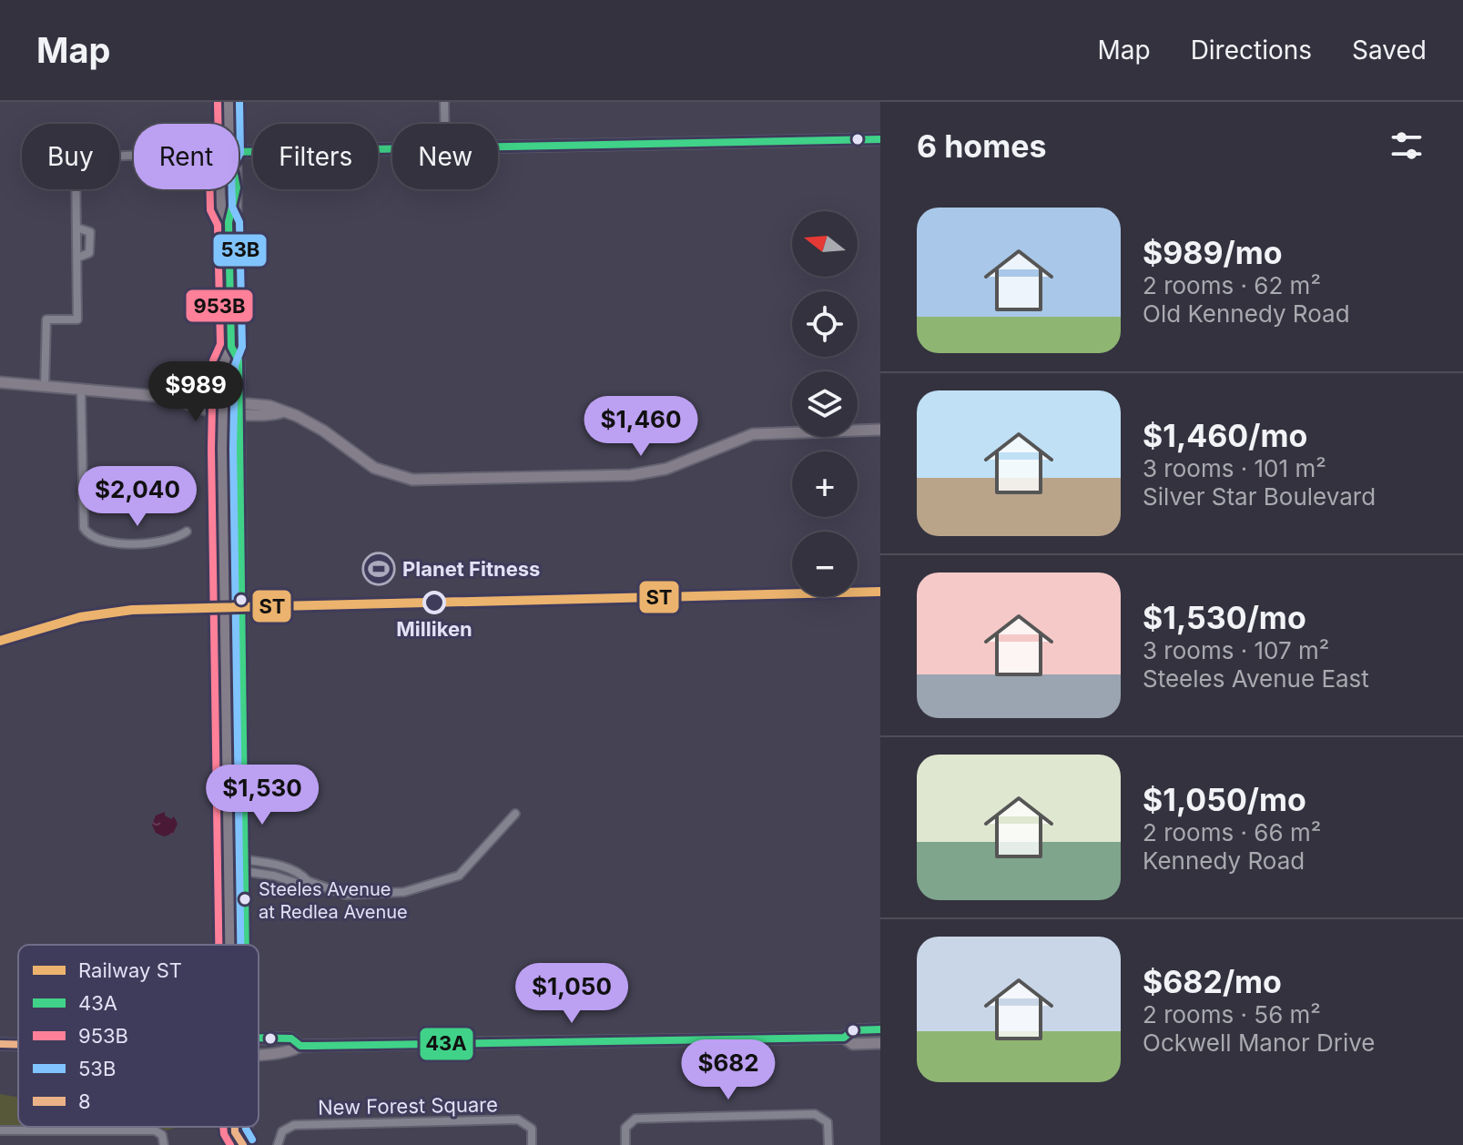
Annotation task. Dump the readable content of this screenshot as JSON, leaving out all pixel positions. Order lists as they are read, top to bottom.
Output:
{
  "streets": {
    "street": ["New Forest Square"]
  },
  "places": {
    "sports": ["Planet Fitness"],
    "other": ["Milliken", "Steeles Avenue at Redlea Avenue"]
  },
  "lines": [
    "transit line 953B",
    "transit line 53B",
    "transit line 43A",
    "rail line ST",
    "transit line 8"
  ],
  "legend": [
    "Railway ST",
    "43A",
    "953B",
    "53B",
    "8"
  ],
  "north": "left",
  "page": {
    "header": "Map",
    "nav": ["Map", "Directions", "Saved"],
    "heading": "6 homes",
    "chip": [
      "Buy",
      "Rent",
      "Filters",
      "New"
    ],
    "list": [
      {
        "name": "$989/mo",
        "note": "2 rooms · 62 m² · Old Kennedy Road"
      },
      {
        "name": "$1,460/mo",
        "note": "3 rooms · 101 m² · Silver Star Boulevard"
      },
      {
        "name": "$1,530/mo",
        "note": "3 rooms · 107 m² · Steeles Avenue East"
      },
      {
        "name": "$1,050/mo",
        "note": "2 rooms · 66 m² · Kennedy Road"
      },
      {
        "name": "$682/mo",
        "note": "2 rooms · 56 m² · Ockwell Manor Drive"
      }
    ],
    "map_buttons": ["+", "−"],
    "price": [
      "$989",
      "$1,460",
      "$2,040",
      "$1,530",
      "$1,050",
      "$682"
    ]
  }
}
